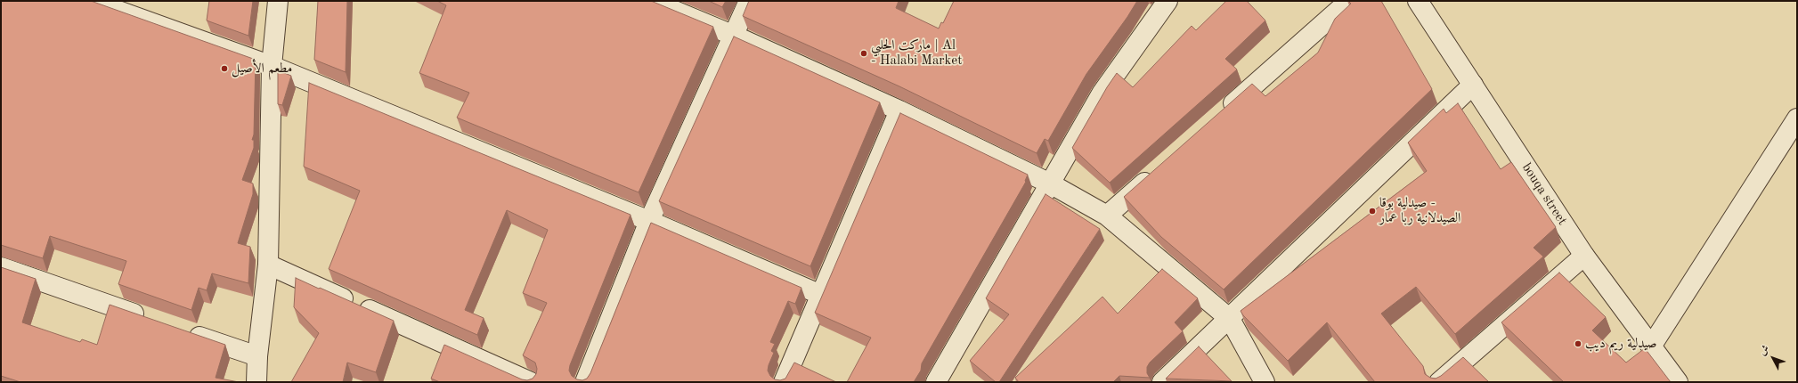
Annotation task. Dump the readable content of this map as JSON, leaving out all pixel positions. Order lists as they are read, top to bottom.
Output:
{
  "streets": {
    "street": ["bouqa street"]
  },
  "places": [
    "ماركت الحلبي | Al - Halabi Market",
    "مطعم الأصيل",
    "صيدلية بوقا - الصيدلانية ربا عمار",
    "صيدلية ريم ديب"
  ],
  "north": "top left"
}
